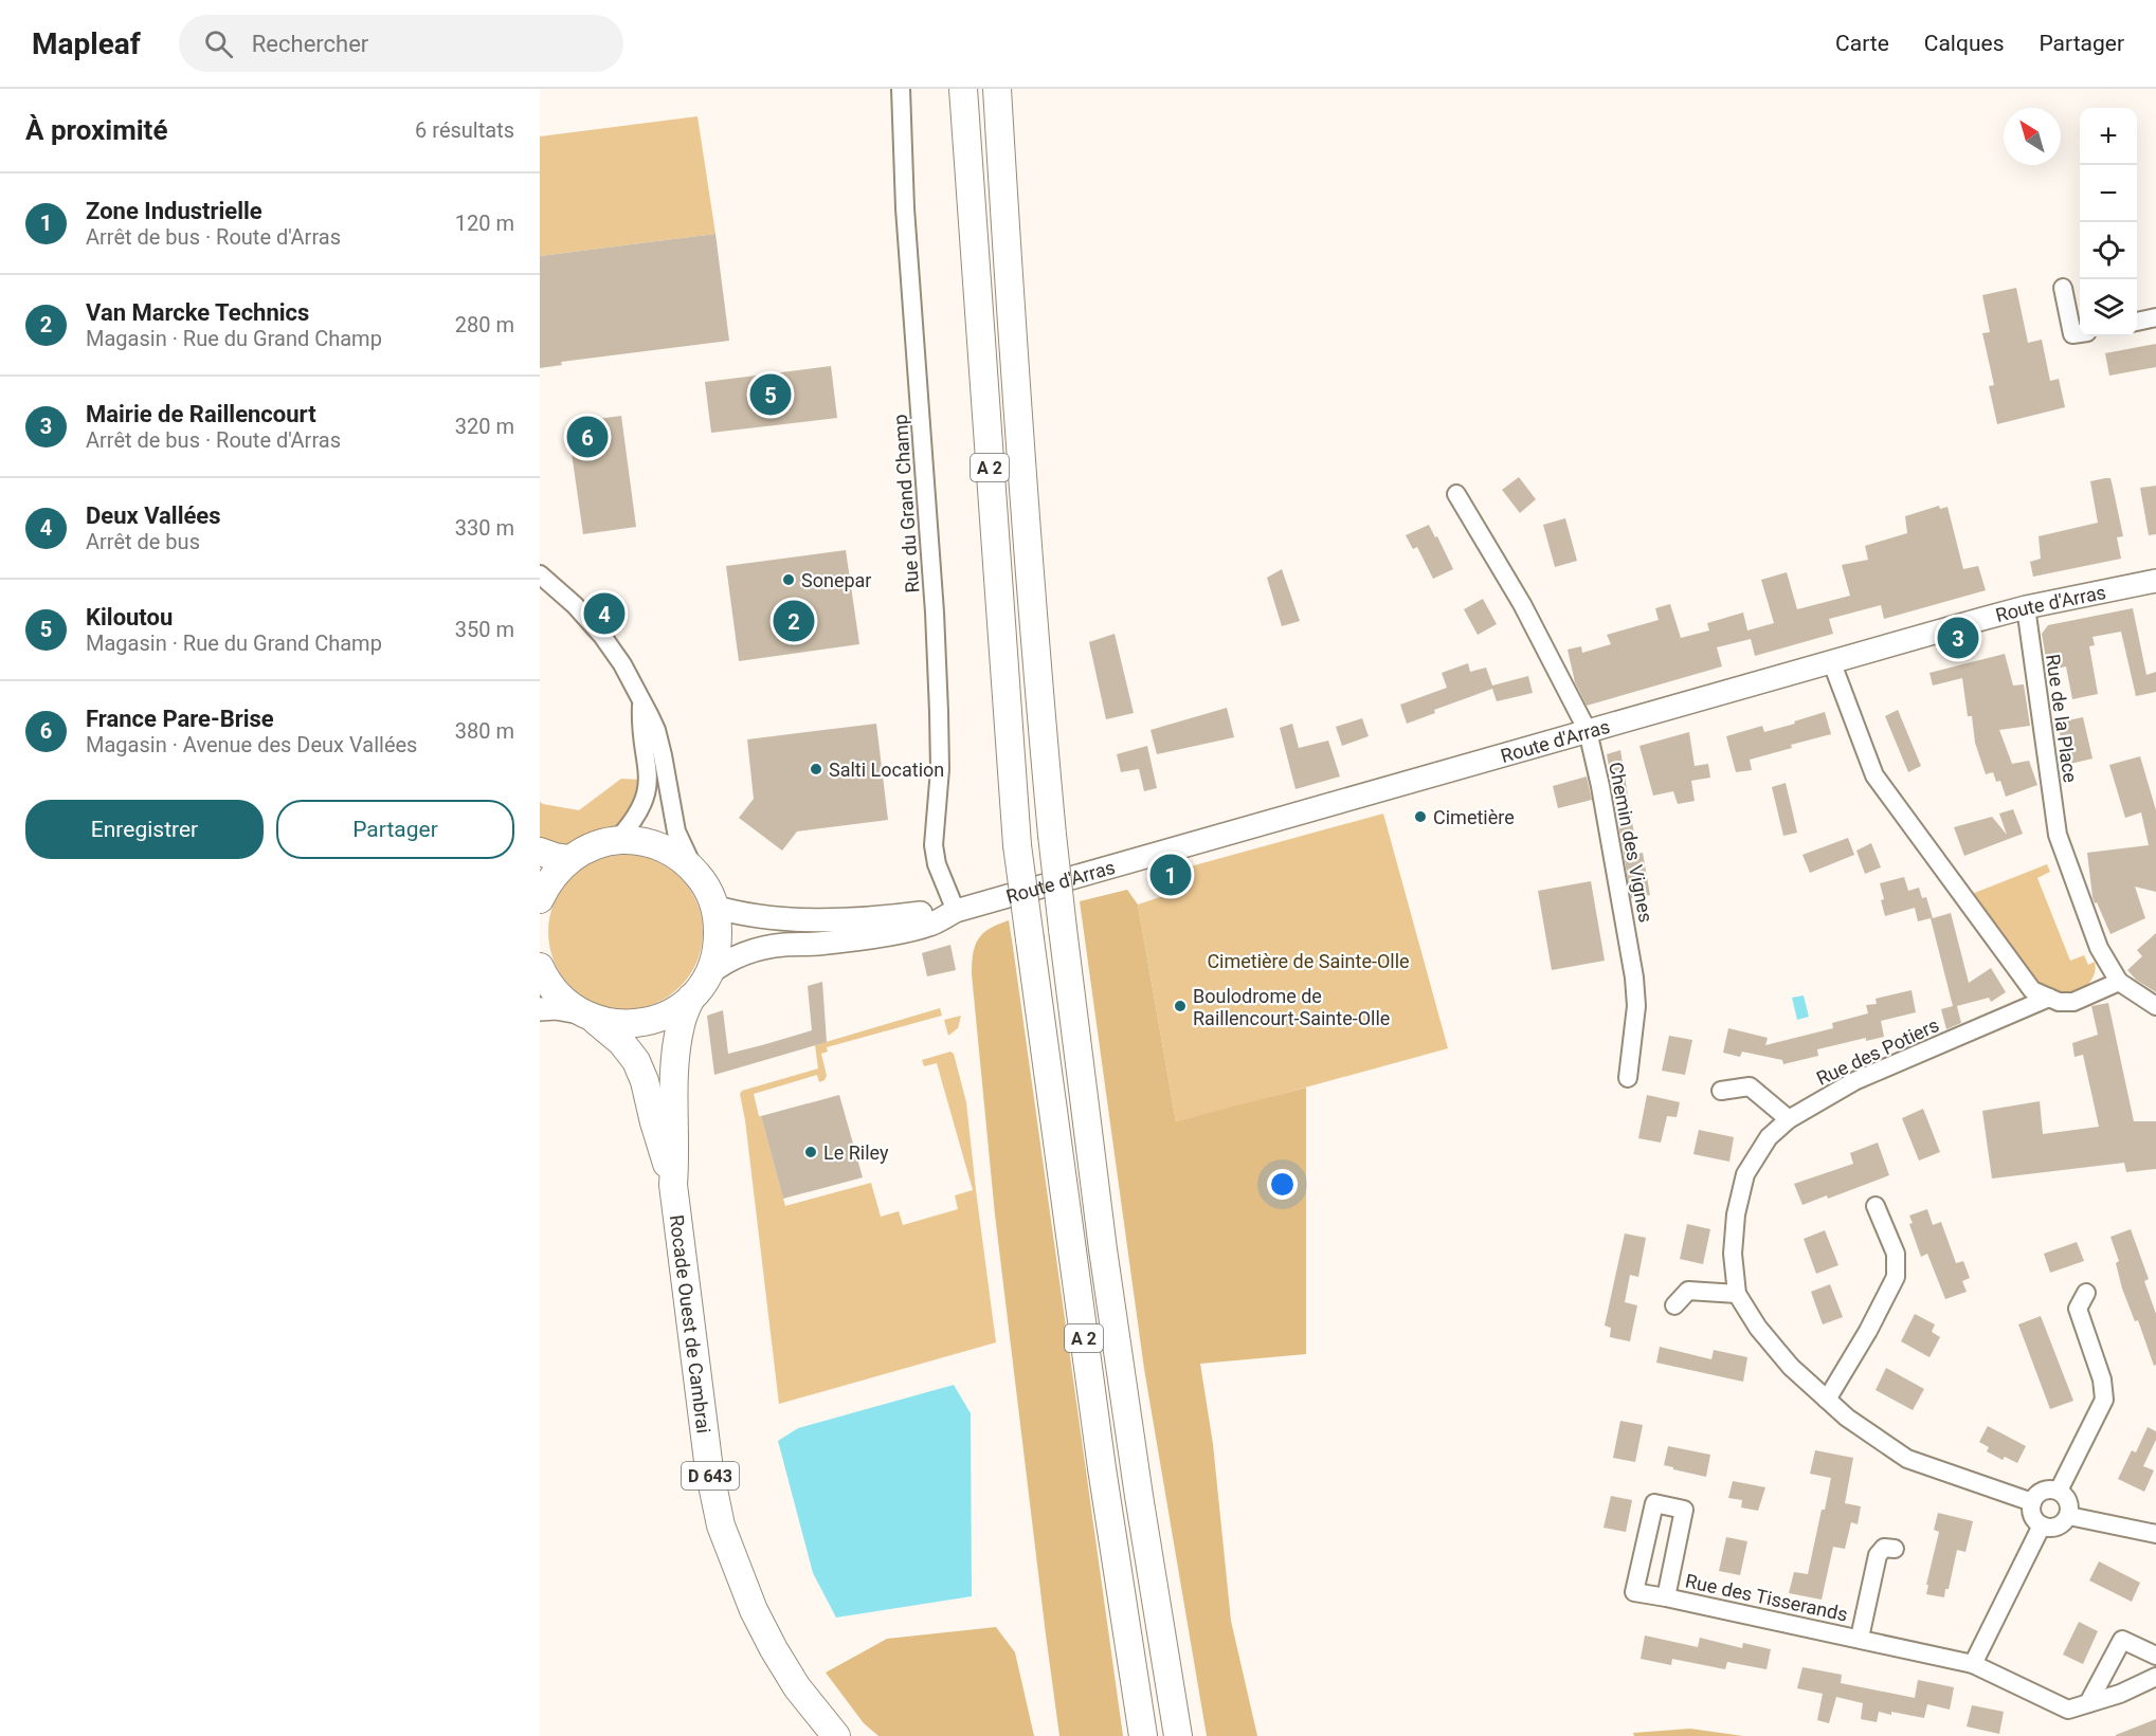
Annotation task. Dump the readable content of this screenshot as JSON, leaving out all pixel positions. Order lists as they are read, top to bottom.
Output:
{
  "streets": {
    "highway": ["A 2", "Rocade Ouest de Cambrai", "D 643"],
    "main road": ["Route d'Arras"],
    "street": [
      "Rue du Grand Champ",
      "Rue de la Place",
      "Chemin des Vignes",
      "Rue des Potiers",
      "Rue des Tisserands"
    ]
  },
  "crossings": [
    ["Rue du Grand Champ", "Route d'Arras"],
    ["Route d'Arras", "Rue de la Place"],
    ["Route d'Arras", "Chemin des Vignes"]
  ],
  "parks": ["Cimetière de Sainte-Olle"],
  "places": [
    "Sonepar",
    "Salti Location",
    "Cimetière",
    "Boulodrome de Raillencourt-Sainte-Olle",
    "Le Riley"
  ],
  "north": "top left",
  "page": {
    "header": "Mapleaf",
    "search": "Rechercher",
    "nav": ["Carte", "Calques", "Partager"],
    "heading": ["À proximité", "6 résultats"],
    "map_buttons": ["+", "−"],
    "list": [
      {
        "mark": "1",
        "name": "Zone Industrielle",
        "note": "Arrêt de bus · Route d'Arras",
        "value": "120 m"
      },
      {
        "mark": "2",
        "name": "Van Marcke Technics",
        "note": "Magasin · Rue du Grand Champ",
        "value": "280 m"
      },
      {
        "mark": "3",
        "name": "Mairie de Raillencourt",
        "note": "Arrêt de bus · Route d'Arras",
        "value": "320 m"
      },
      {
        "mark": "4",
        "name": "Deux Vallées",
        "note": "Arrêt de bus",
        "value": "330 m"
      },
      {
        "mark": "5",
        "name": "Kiloutou",
        "note": "Magasin · Rue du Grand Champ",
        "value": "350 m"
      },
      {
        "mark": "6",
        "name": "France Pare-Brise",
        "note": "Magasin · Avenue des Deux Vallées",
        "value": "380 m"
      }
    ],
    "pins": [
      "5",
      "6",
      "4",
      "2",
      "3",
      "1"
    ],
    "buttons": ["Enregistrer", "Partager"]
  }
}
